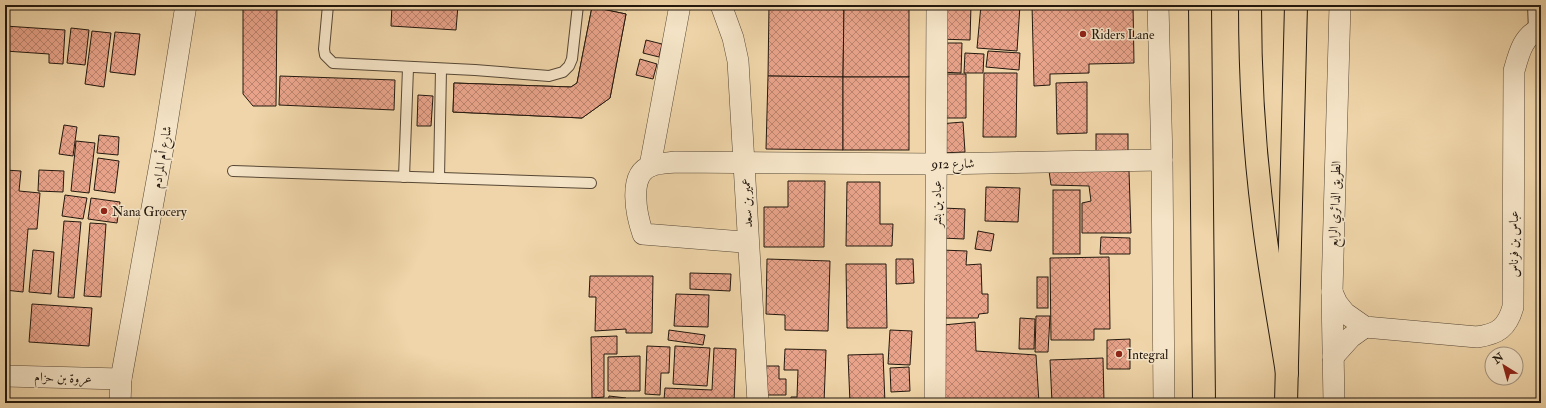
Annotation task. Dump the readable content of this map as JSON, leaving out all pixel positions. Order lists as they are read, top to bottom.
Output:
{
  "streets": {
    "street": [
      "شارع أم المرادم",
      "شارع 912",
      "عمير بن سعد",
      "عباد بن بشر",
      "الطريق الدائري الرابع",
      "عباس بن فرناس",
      "عروة بن حزام"
    ]
  },
  "crossings": [
    ["شارع أم المرادم", "عروة بن حزام"],
    ["شارع 912", "عمير بن سعد"],
    ["شارع 912", "عباد بن بشر"],
    ["الطريق الدائري الرابع", "عباس بن فرناس"]
  ],
  "places": ["Riders Lane", "Nana Grocery", "Integral"],
  "north": "top left"
}
